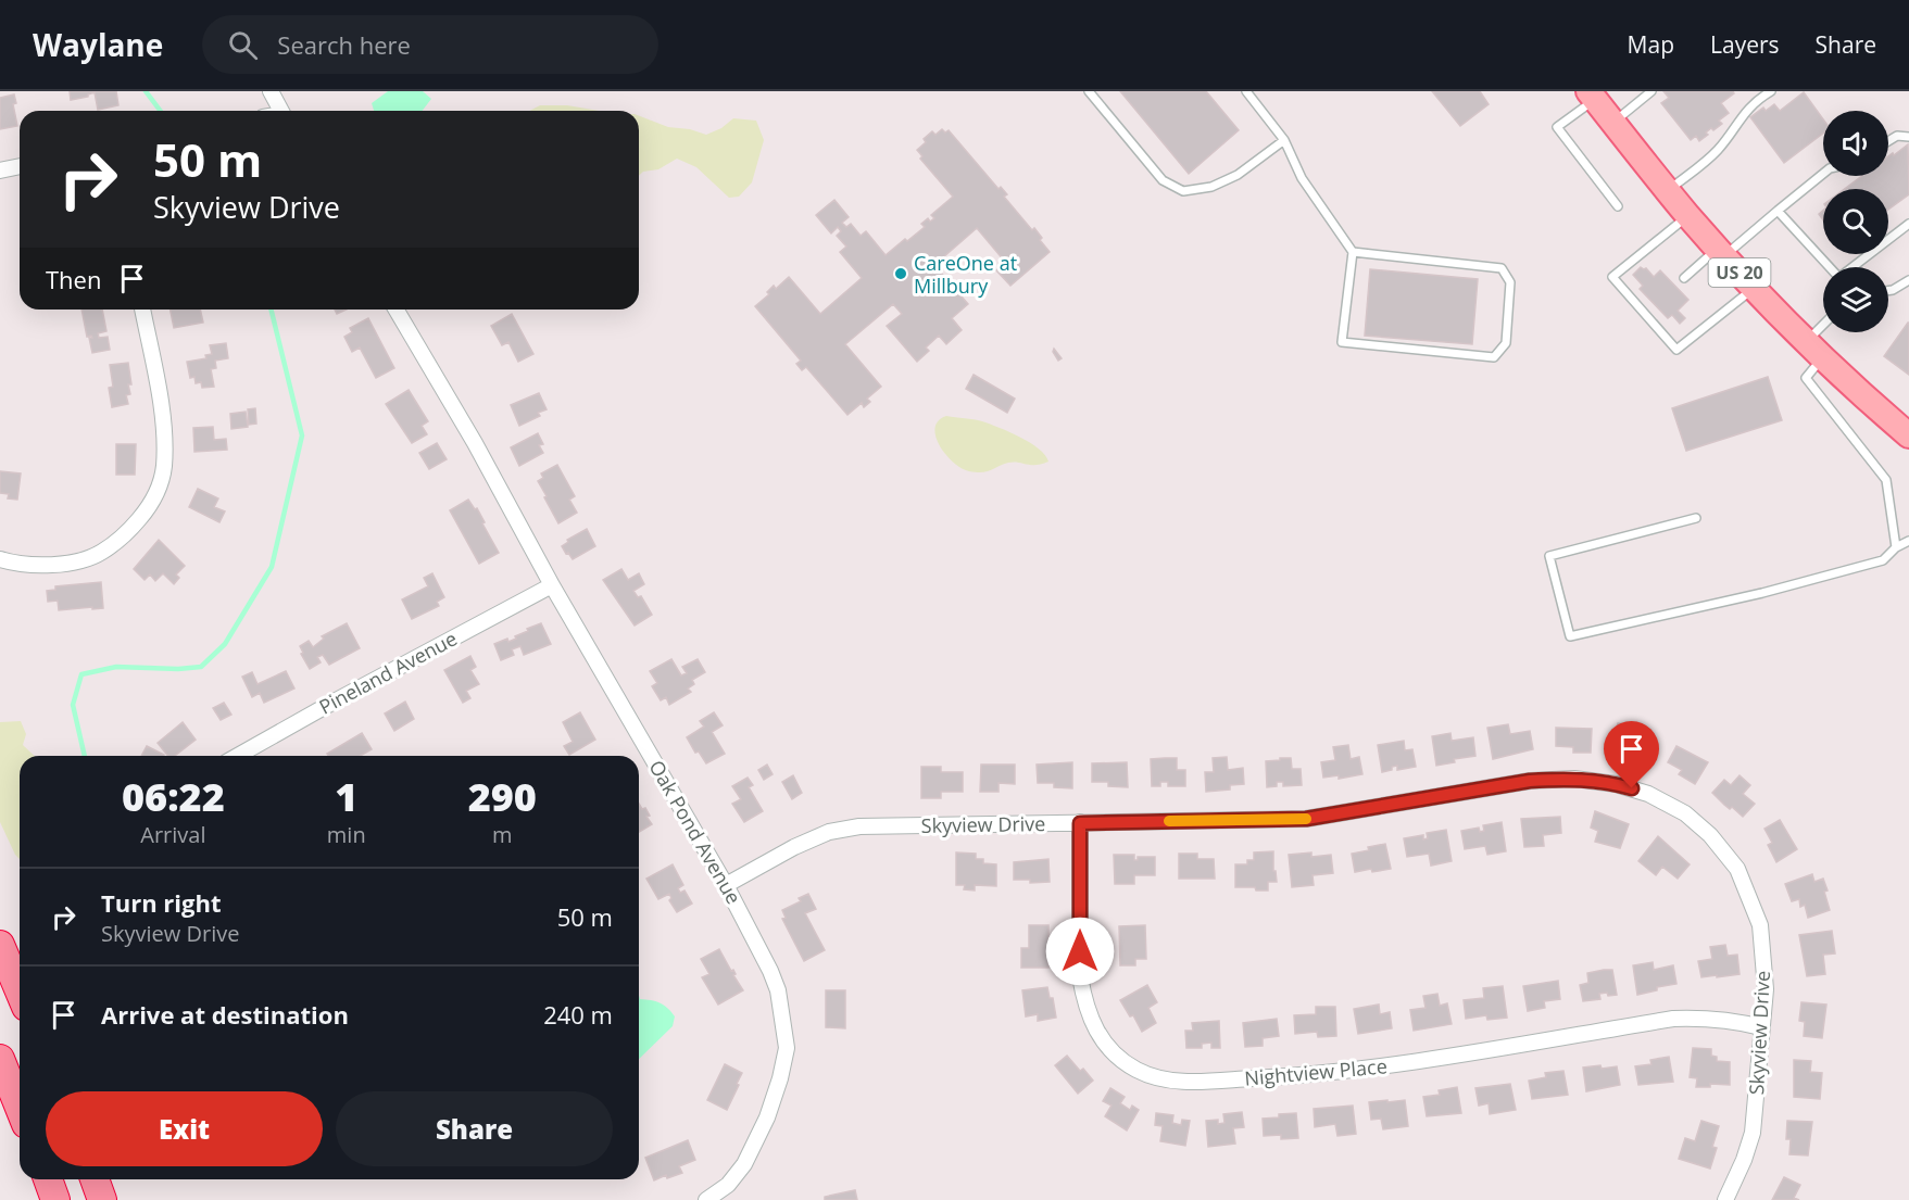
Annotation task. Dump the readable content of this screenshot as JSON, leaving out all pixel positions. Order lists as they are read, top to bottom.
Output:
{
  "streets": {
    "main road": ["US 20"],
    "street": [
      "Pineland Avenue",
      "Skyview Drive",
      "Oak Pond Avenue",
      "Nightview Place"
    ]
  },
  "crossings": [
    ["Pineland Avenue", "Oak Pond Avenue"],
    ["Skyview Drive", "Oak Pond Avenue"],
    ["Skyview Drive", "Nightview Place"]
  ],
  "places": ["CareOne at Millbury"],
  "page": {
    "header": "Waylane",
    "search": "Search here",
    "nav": ["Map", "Layers", "Share"],
    "turn": ["50 m", "Skyview Drive"],
    "then": "Then",
    "eta": [
      "06:22",
      "Arrival",
      "1",
      "min",
      "290",
      "m"
    ],
    "list": [
      {
        "name": "Turn right",
        "note": "Skyview Drive",
        "value": "50 m"
      },
      {
        "name": "Arrive at destination",
        "value": "240 m"
      }
    ],
    "buttons": ["Exit", "Share"]
  }
}
